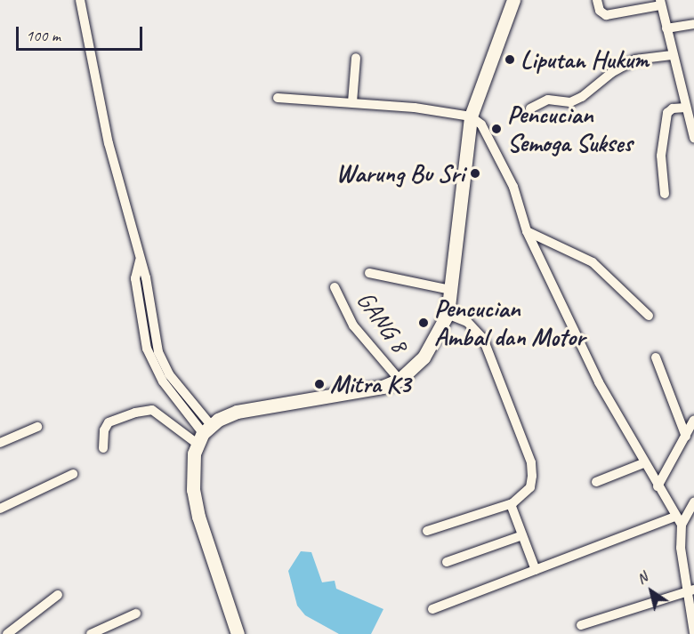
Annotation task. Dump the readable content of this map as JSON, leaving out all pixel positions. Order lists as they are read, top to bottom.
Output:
{
  "streets": {
    "street": ["GANG 8"]
  },
  "places": [
    "Liputan Hukum",
    "Pencucian Semoga Sukses",
    "Warung Bu Sri",
    "Pencucian Ambal dan Motor",
    "Mitra K3"
  ],
  "scale_bar": "100 m",
  "north": "top left"
}
